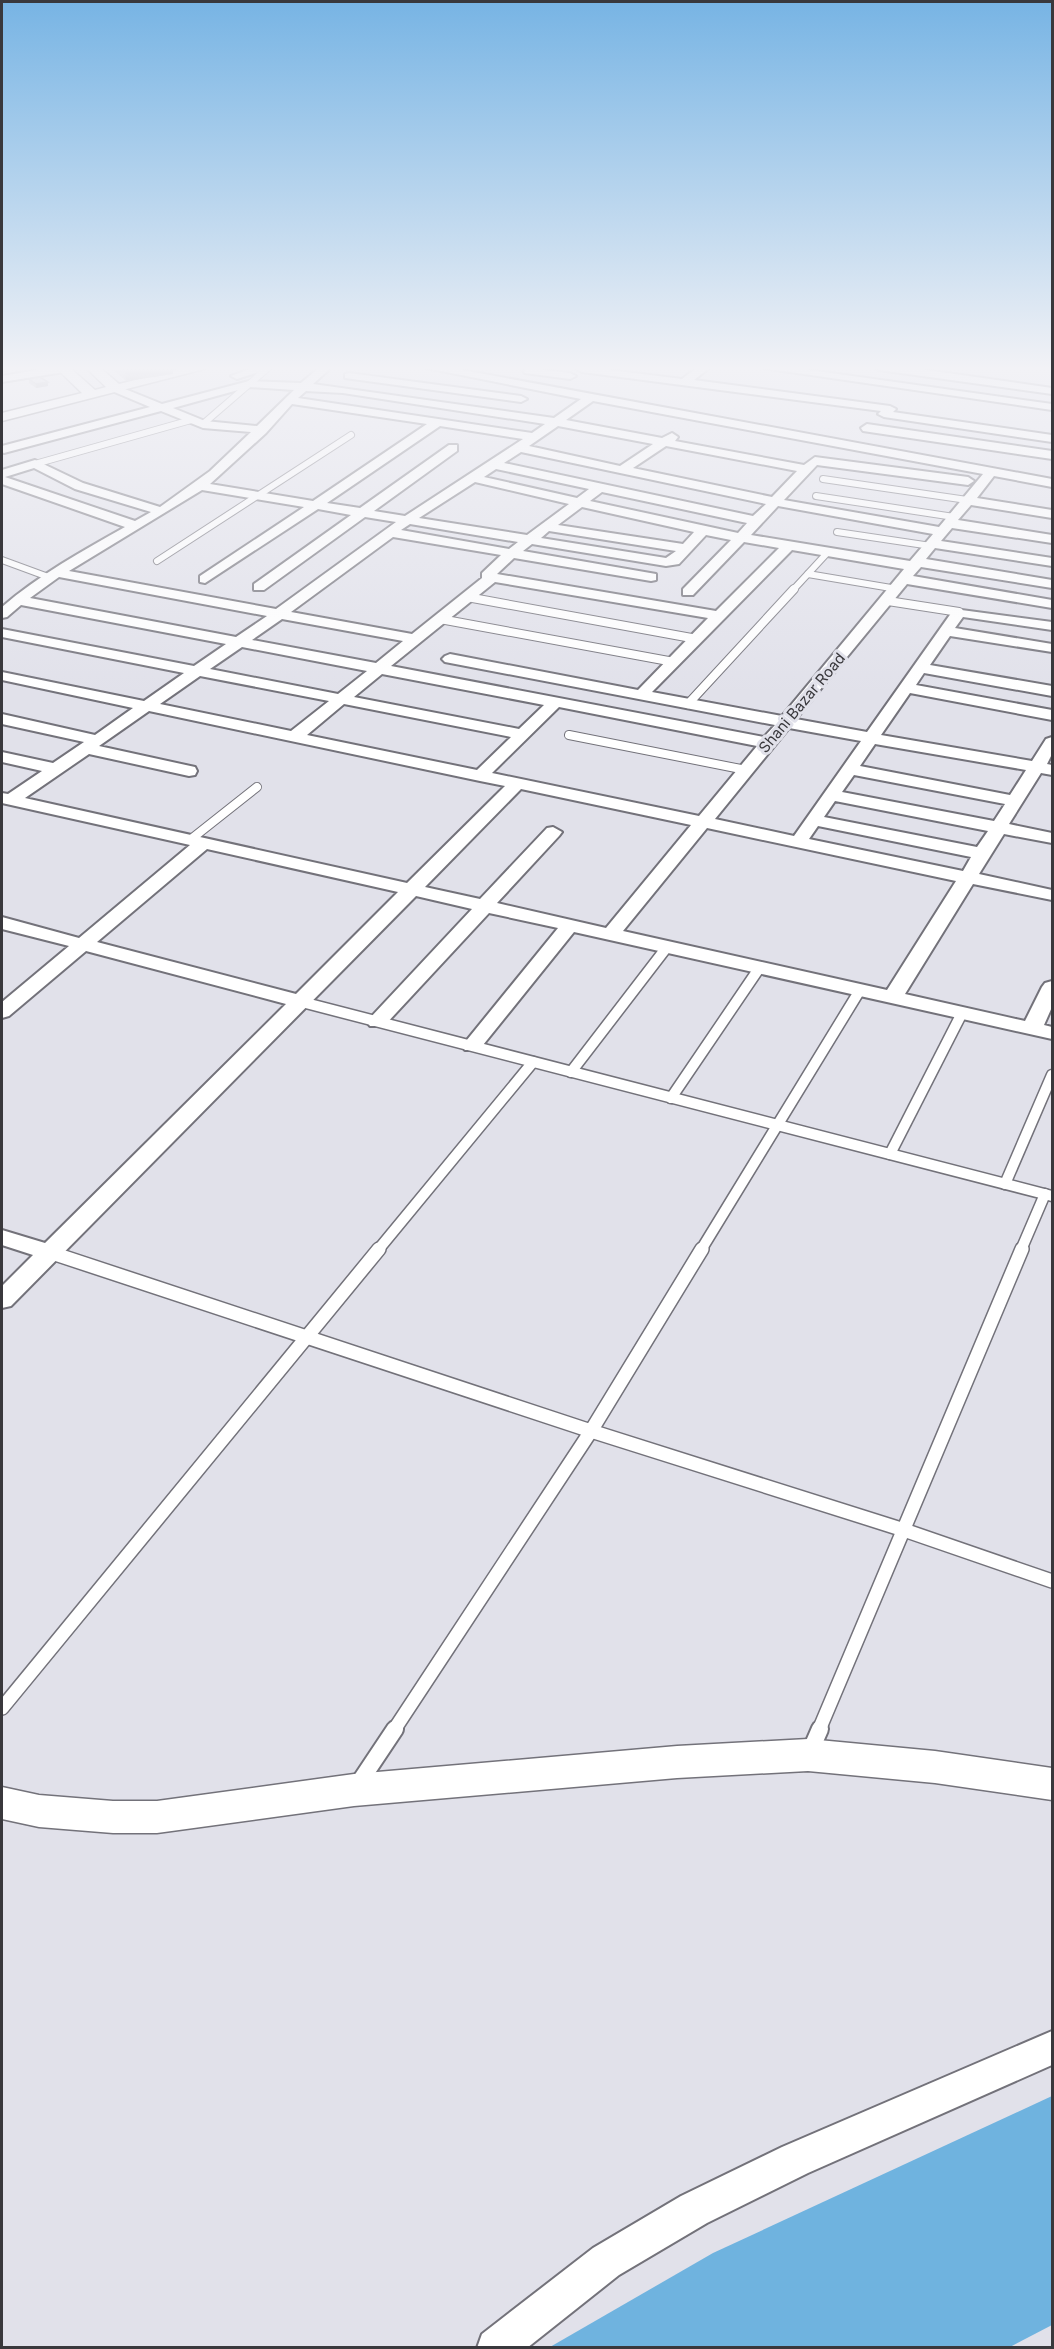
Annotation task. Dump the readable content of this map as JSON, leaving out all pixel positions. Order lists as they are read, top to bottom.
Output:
{
  "streets": {
    "street": ["Shani Bazar Road"]
  }
}
